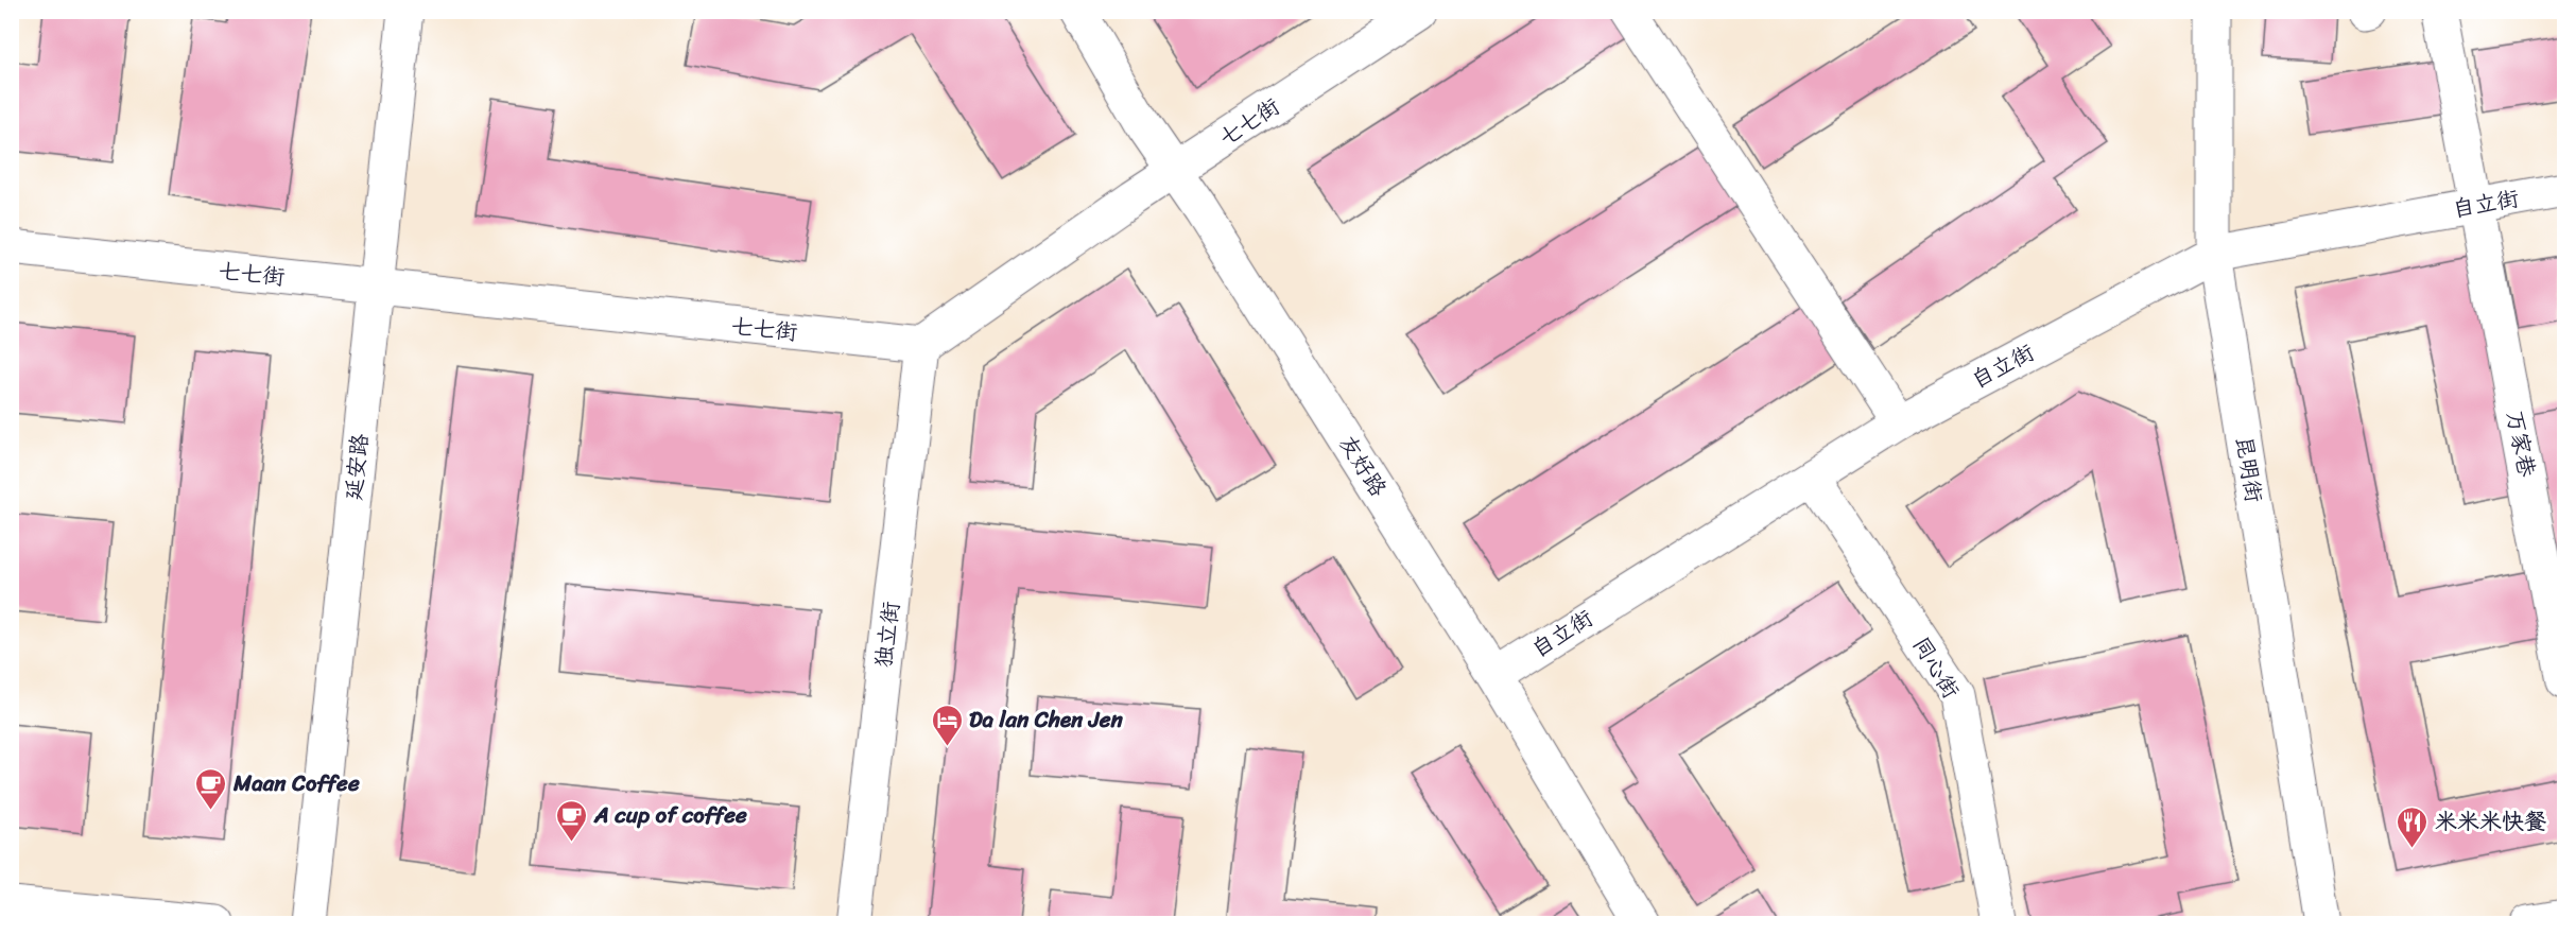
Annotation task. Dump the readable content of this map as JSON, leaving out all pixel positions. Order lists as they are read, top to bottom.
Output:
{
  "streets": {
    "street": [
      "七七街",
      "自立街",
      "万家巷",
      "友好路",
      "延安路",
      "昆明街",
      "独立街",
      "同心街"
    ]
  },
  "crossings": [
    ["七七街", "友好路"],
    ["七七街", "延安路"],
    ["七七街", "独立街"],
    ["自立街", "万家巷"],
    ["自立街", "友好路"],
    ["自立街", "昆明街"],
    ["自立街", "同心街"]
  ],
  "places": {
    "hotel": ["Da lan Chen Jen"],
    "cafe": ["Maan Coffee", "A cup of coffee"],
    "restaurant": ["米米米快餐"]
  }
}
